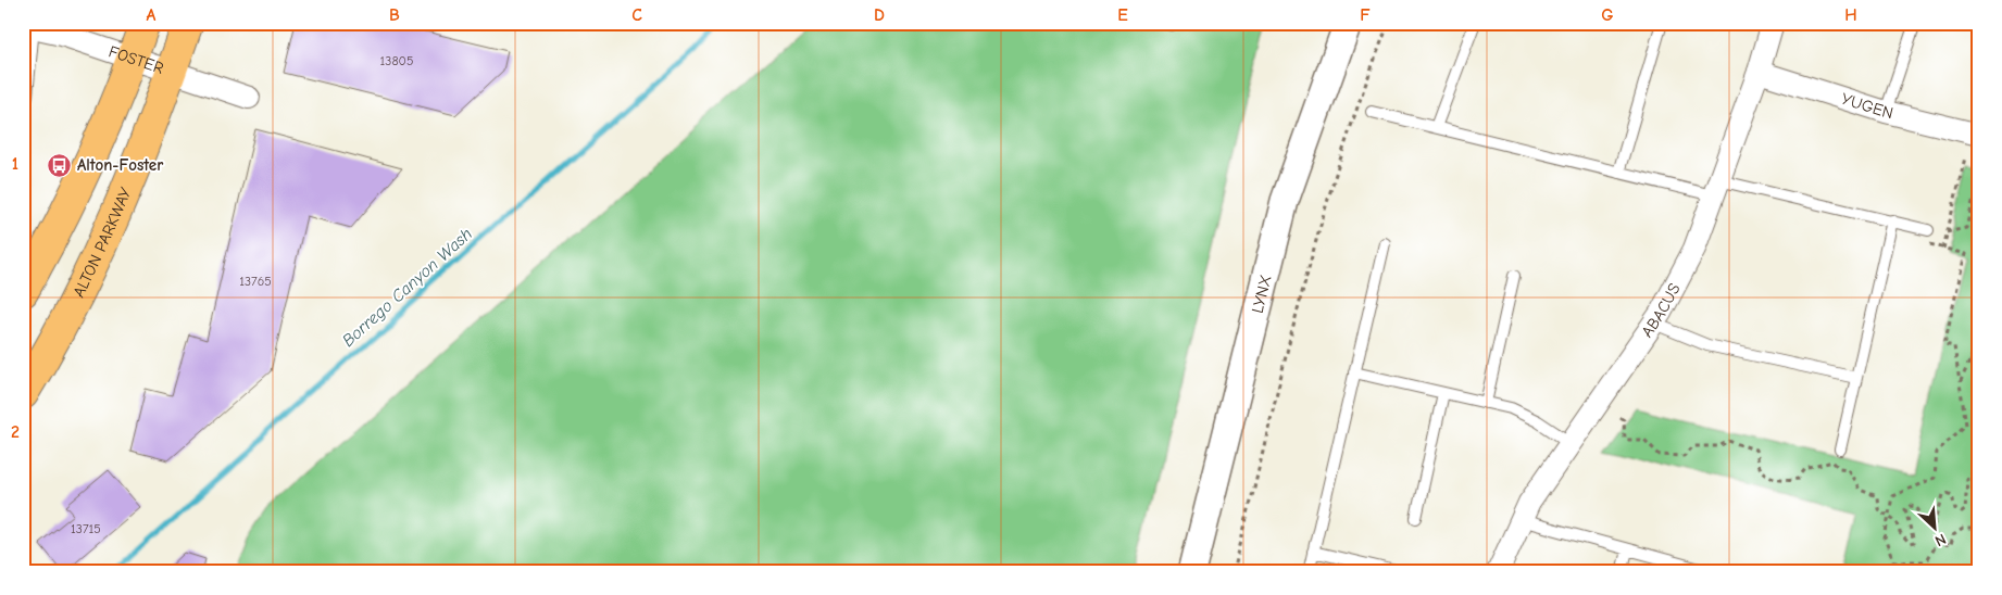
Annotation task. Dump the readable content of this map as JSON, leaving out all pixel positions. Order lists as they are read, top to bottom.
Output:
{
  "streets": {
    "main road": ["ALTON PARKWAY"],
    "street": [
      "FOSTER",
      "YUGEN",
      "LYNX",
      "ABACUS"
    ]
  },
  "crossings": [
    ["FOSTER", "ALTON PARKWAY"],
    ["YUGEN", "ABACUS"]
  ],
  "water": ["Borrego Canyon Wash"],
  "places": {
    "bus stop": ["Alton-Foster"]
  },
  "house_numbers": ["13805", "13765", "13715"],
  "north": "bottom right",
  "grid": {
    "columns": [
      "A",
      "B",
      "C",
      "D",
      "E",
      "F",
      "G",
      "H"
    ],
    "rows": ["1", "2"]
  }
}
